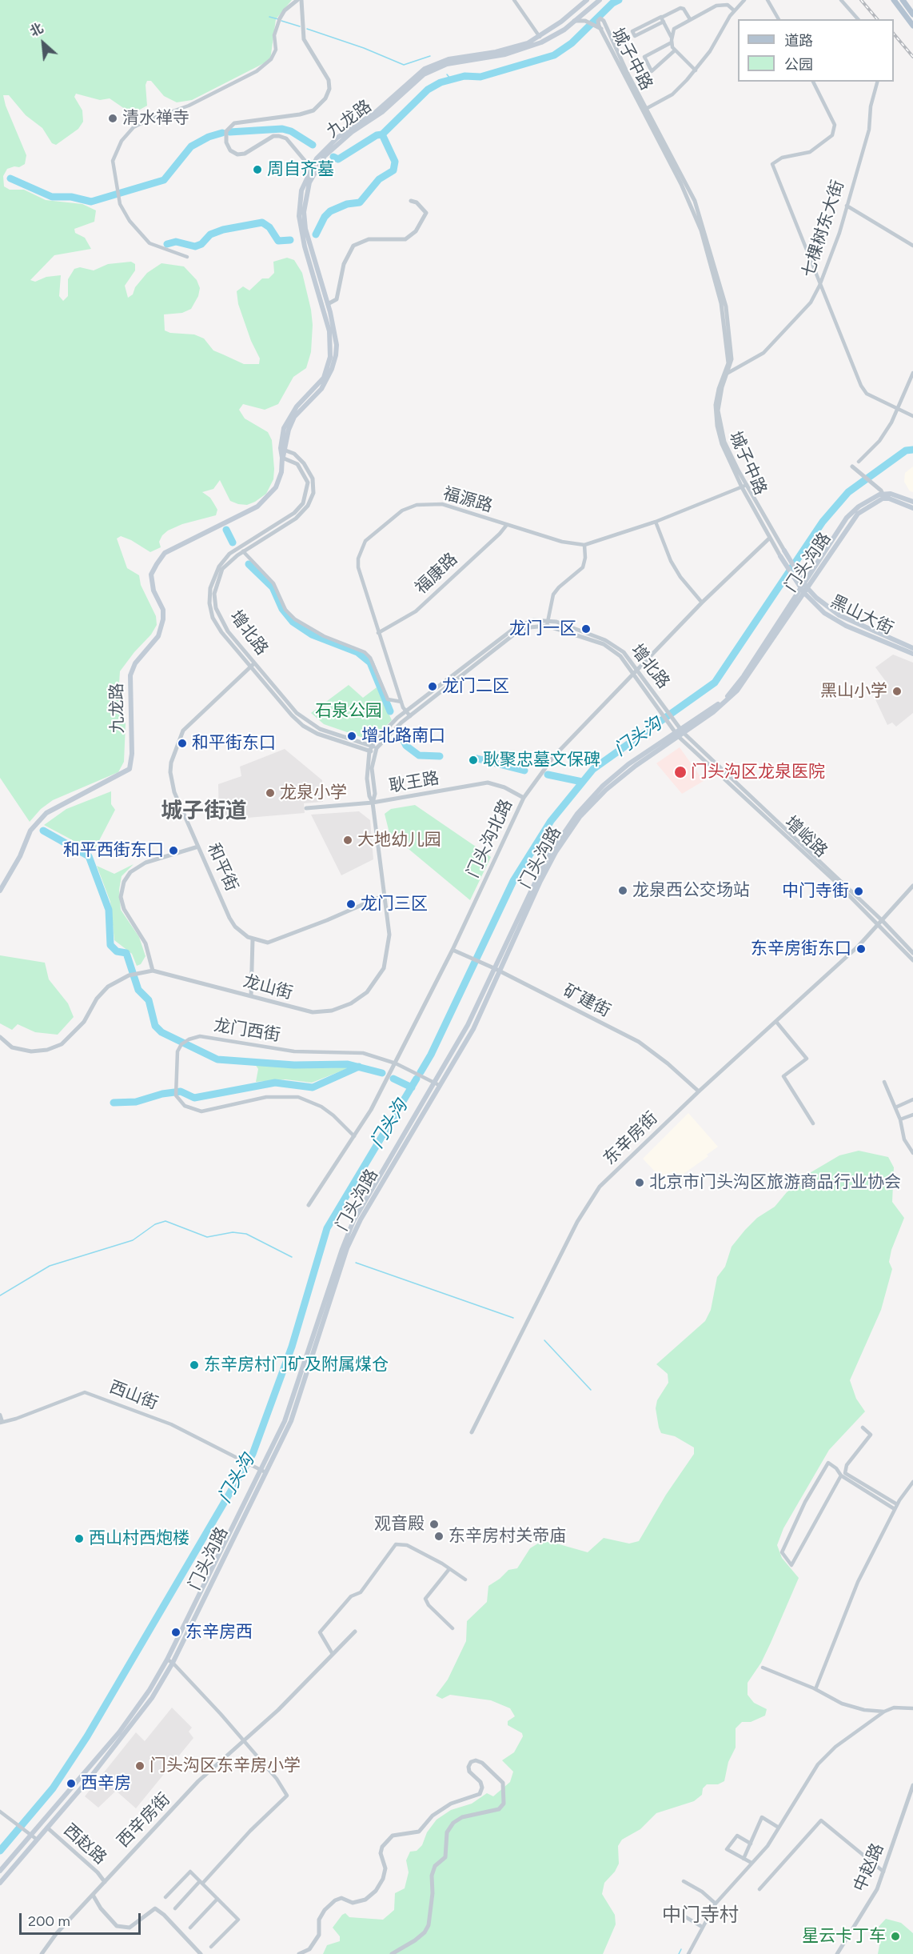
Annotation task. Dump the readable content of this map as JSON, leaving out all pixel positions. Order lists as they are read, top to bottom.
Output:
{
  "streets": {
    "main road": [
      "城子中路",
      "九龙路",
      "门头沟路",
      "黑山大街"
    ],
    "street": [
      "七棵树东大街",
      "福源路",
      "福康路",
      "增北路",
      "耿王路",
      "增峪路",
      "门头沟北路",
      "和平街",
      "龙山街",
      "矿建街",
      "龙门西街",
      "东辛房街",
      "西山街",
      "西辛房街",
      "西赵路",
      "中赵路"
    ]
  },
  "crossings": [
    ["城子中路", "七棵树东大街"],
    ["城子中路", "福源路"],
    ["城子中路", "门头沟路"],
    ["城子中路", "黑山大街"],
    ["城子中路", "门头沟北路"],
    ["九龙路", "增北路"],
    ["福源路", "福康路"],
    ["福源路", "增北路"],
    ["门头沟路", "黑山大街"],
    ["门头沟路", "增北路"],
    ["门头沟路", "增峪路"],
    ["门头沟路", "矿建街"],
    ["门头沟路", "龙门西街"],
    ["门头沟路", "西山街"],
    ["门头沟路", "西赵路"],
    ["增北路", "增峪路"],
    ["增北路", "门头沟北路"],
    ["增北路", "和平街"],
    ["增北路", "龙山街"],
    ["耿王路", "门头沟北路"],
    ["耿王路", "龙山街"],
    ["增峪路", "东辛房街"],
    ["门头沟北路", "矿建街"],
    ["门头沟北路", "龙门西街"],
    ["矿建街", "东辛房街"],
    ["西辛房街", "西赵路"]
  ],
  "districts": ["城子街道", "中门寺村"],
  "water": ["门头沟"],
  "parks": ["石泉公园"],
  "places": [
    "清水禅寺",
    "周自齐墓",
    "龙门一区",
    "龙门二区",
    "黑山小学",
    "增北路南口",
    "和平街东口",
    "耿聚忠墓文保碑",
    "门头沟区龙泉医院",
    "龙泉小学",
    "大地幼儿园",
    "和平西街东口",
    "龙泉西公交场站",
    "中门寺街",
    "龙门三区",
    "东辛房街东口",
    "北京市门头沟区旅游商品行业协会",
    "东辛房村门矿及附属煤仓",
    "观音殿",
    "东辛房村关帝庙",
    "西山村西炮楼",
    "东辛房西",
    "门头沟区东辛房小学",
    "西辛房",
    "星云卡丁车"
  ],
  "legend": ["道路", "公园"],
  "scale_bar": "200 m",
  "north": "top left"
}
